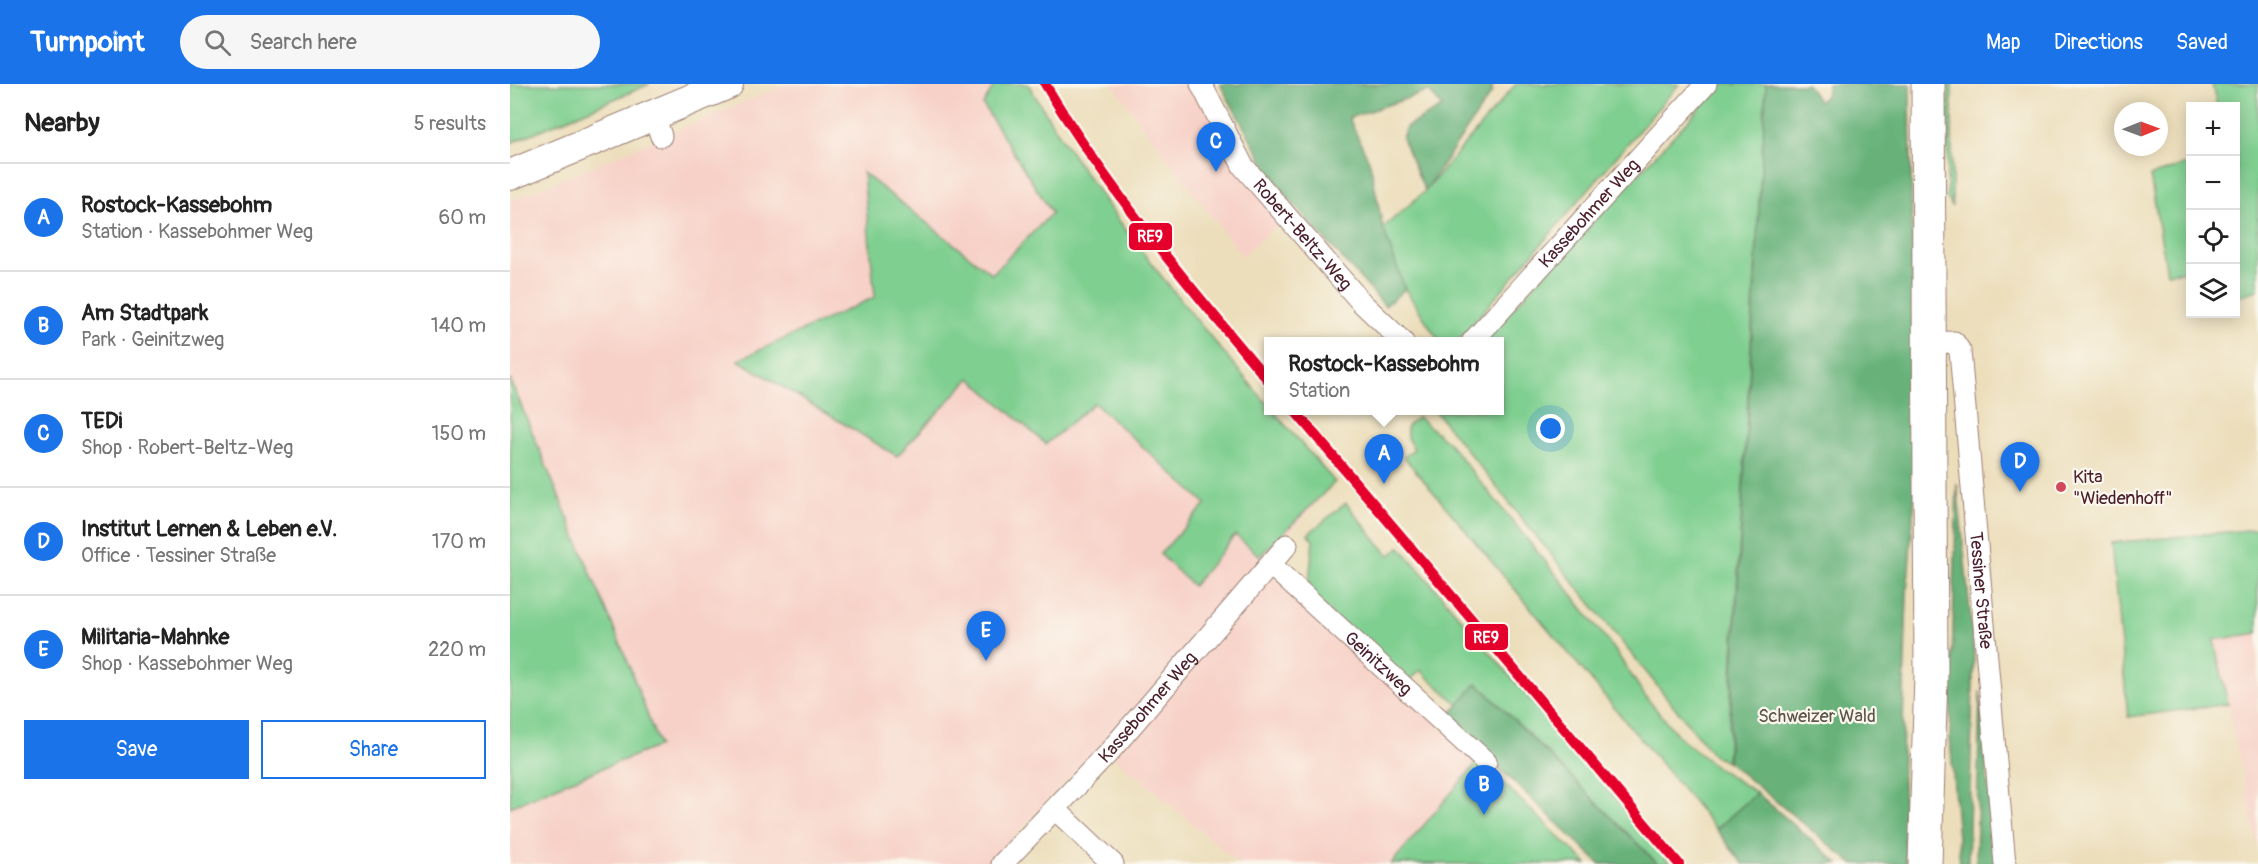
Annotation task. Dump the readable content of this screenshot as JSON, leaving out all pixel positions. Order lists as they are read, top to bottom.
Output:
{
  "streets": {
    "street": [
      "Kassebohmer Weg",
      "Robert-Beltz-Weg",
      "Tessiner Straße",
      "Geinitzweg"
    ]
  },
  "crossings": [
    ["Kassebohmer Weg", "Geinitzweg"]
  ],
  "parks": ["Schweizer Wald"],
  "places": ["Kita \"Wiedenhoff\""],
  "lines": ["transit line RE9"],
  "north": "right",
  "page": {
    "header": "Turnpoint",
    "search": "Search here",
    "nav": ["Map", "Directions", "Saved"],
    "heading": ["Nearby", "5 results"],
    "map_buttons": ["+", "−"],
    "pins": [
      "C",
      "A",
      "D",
      "E",
      "B"
    ],
    "list": [
      {
        "mark": "A",
        "name": "Rostock-Kassebohm",
        "note": "Station · Kassebohmer Weg",
        "value": "60 m"
      },
      {
        "mark": "B",
        "name": "Am Stadtpark",
        "note": "Park · Geinitzweg",
        "value": "140 m"
      },
      {
        "mark": "C",
        "name": "TEDi",
        "note": "Shop · Robert-Beltz-Weg",
        "value": "150 m"
      },
      {
        "mark": "D",
        "name": "Institut Lernen & Leben e.V.",
        "note": "Office · Tessiner Straße",
        "value": "170 m"
      },
      {
        "mark": "E",
        "name": "Militaria-Mahnke",
        "note": "Shop · Kassebohmer Weg",
        "value": "220 m"
      }
    ],
    "popup": ["Rostock-Kassebohm", "Station"],
    "buttons": ["Save", "Share"]
  }
}
